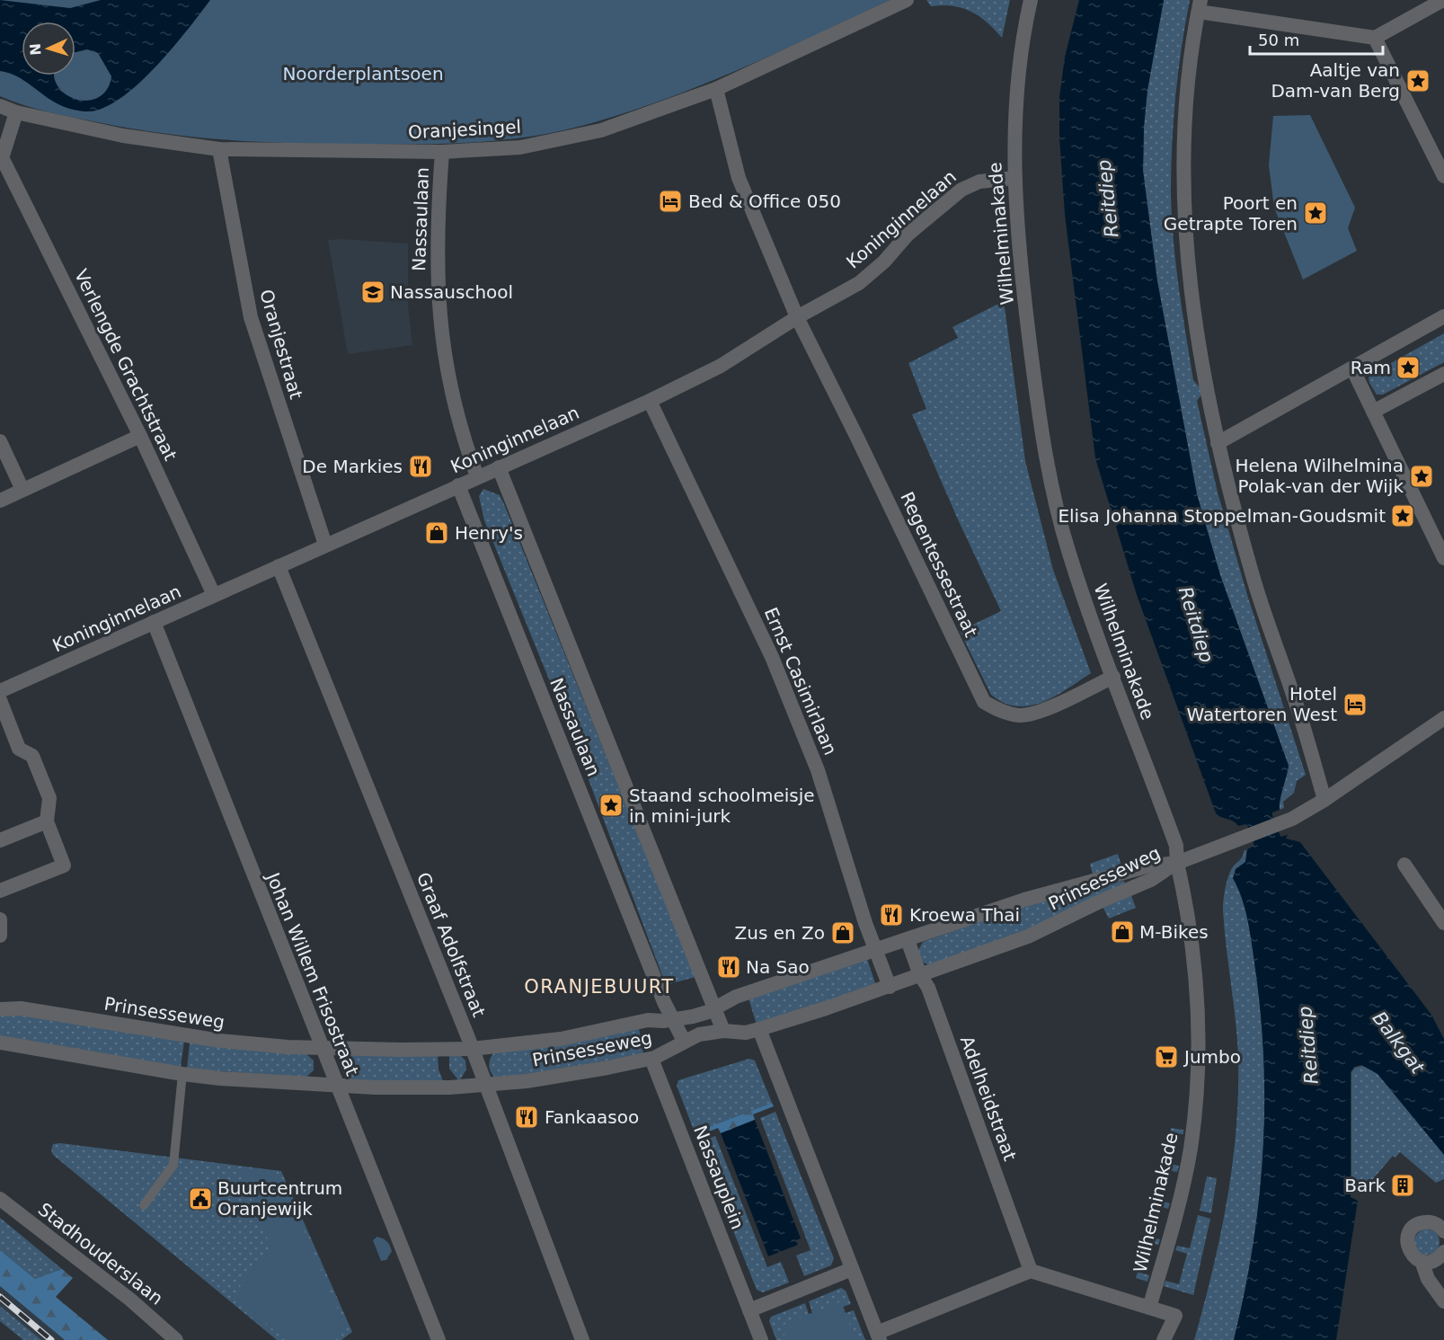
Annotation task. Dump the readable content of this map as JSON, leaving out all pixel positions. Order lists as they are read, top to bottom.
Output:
{
  "streets": {
    "street": [
      "Oranjesingel",
      "Nassaulaan",
      "Koninginnelaan",
      "Wilhelminakade",
      "Oranjestraat",
      "Verlengde Grachtstraat",
      "Regentessestraat",
      "Ernst Casimirlaan",
      "Prinsesseweg",
      "Graaf Adolfstraat",
      "Johan Willem Frisostraat",
      "Adelheidstraat",
      "Nassauplein",
      "Stadhouderslaan"
    ]
  },
  "crossings": [
    ["Oranjesingel", "Nassaulaan"],
    ["Oranjesingel", "Oranjestraat"],
    ["Oranjesingel", "Regentessestraat"],
    ["Nassaulaan", "Koninginnelaan"],
    ["Nassaulaan", "Prinsesseweg"],
    ["Koninginnelaan", "Wilhelminakade"],
    ["Koninginnelaan", "Oranjestraat"],
    ["Koninginnelaan", "Verlengde Grachtstraat"],
    ["Koninginnelaan", "Regentessestraat"],
    ["Koninginnelaan", "Ernst Casimirlaan"],
    ["Koninginnelaan", "Graaf Adolfstraat"],
    ["Koninginnelaan", "Johan Willem Frisostraat"],
    ["Wilhelminakade", "Regentessestraat"],
    ["Wilhelminakade", "Prinsesseweg"],
    ["Ernst Casimirlaan", "Prinsesseweg"],
    ["Prinsesseweg", "Graaf Adolfstraat"],
    ["Prinsesseweg", "Johan Willem Frisostraat"],
    ["Prinsesseweg", "Adelheidstraat"],
    ["Prinsesseweg", "Nassauplein"]
  ],
  "districts": ["ORANJEBUURT"],
  "water": ["Reitdiep", "Balkgat"],
  "parks": ["Noorderplantsoen"],
  "places": {
    "place": [
      "Aaltje van Dam-van Berg",
      "Poort en Getrapte Toren",
      "Ram",
      "Helena Wilhelmina Polak-van der Wijk",
      "Elisa Johanna Stoppelman-Goudsmit",
      "Staand schoolmeisje in mini-jurk"
    ],
    "hotel": ["Bed & Office 050", "Hotel Watertoren West"],
    "school or university": ["Nassauschool"],
    "restaurant": [
      "De Markies",
      "Kroewa Thai",
      "Na Sao",
      "Fankaasoo"
    ],
    "shop": ["Henry's", "M-Bikes", "Zus en Zo"],
    "supermarket": ["Jumbo"],
    "building": ["Bark"],
    "public building": ["Buurtcentrum Oranjewijk"]
  },
  "scale_bar": "50 m",
  "north": "left"
}
